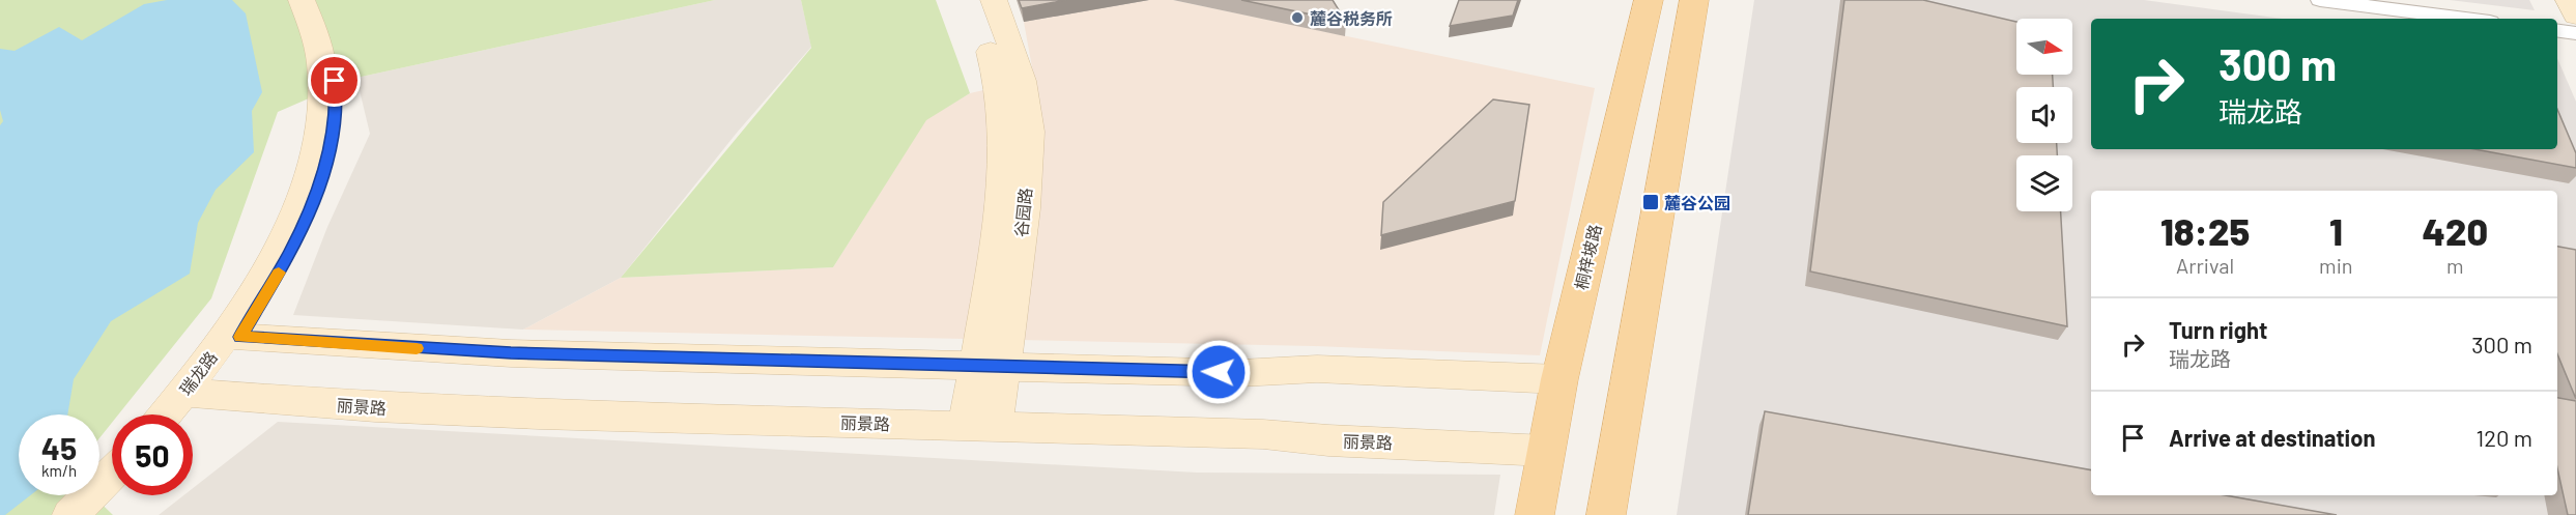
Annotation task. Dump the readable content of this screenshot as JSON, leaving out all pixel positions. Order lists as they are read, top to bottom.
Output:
{
  "streets": {
    "main road": [
      "谷园路",
      "桐梓坡路",
      "瑞龙路",
      "丽景路"
    ]
  },
  "crossings": [
    ["谷园路", "丽景路"],
    ["桐梓坡路", "丽景路"],
    ["瑞龙路", "丽景路"]
  ],
  "places": {
    "other": ["麓谷税务所"],
    "transit": ["麓谷公园"]
  },
  "north": "right",
  "page": {
    "turn": ["300 m", "瑞龙路"],
    "eta": [
      "18:25",
      "Arrival",
      "1",
      "min",
      "420",
      "m"
    ],
    "list": [
      {
        "name": "Turn right",
        "note": "瑞龙路",
        "value": "300 m"
      },
      {
        "name": "Arrive at destination",
        "value": "120 m"
      }
    ],
    "speed": "45 km/h",
    "limit": "50"
  }
}
